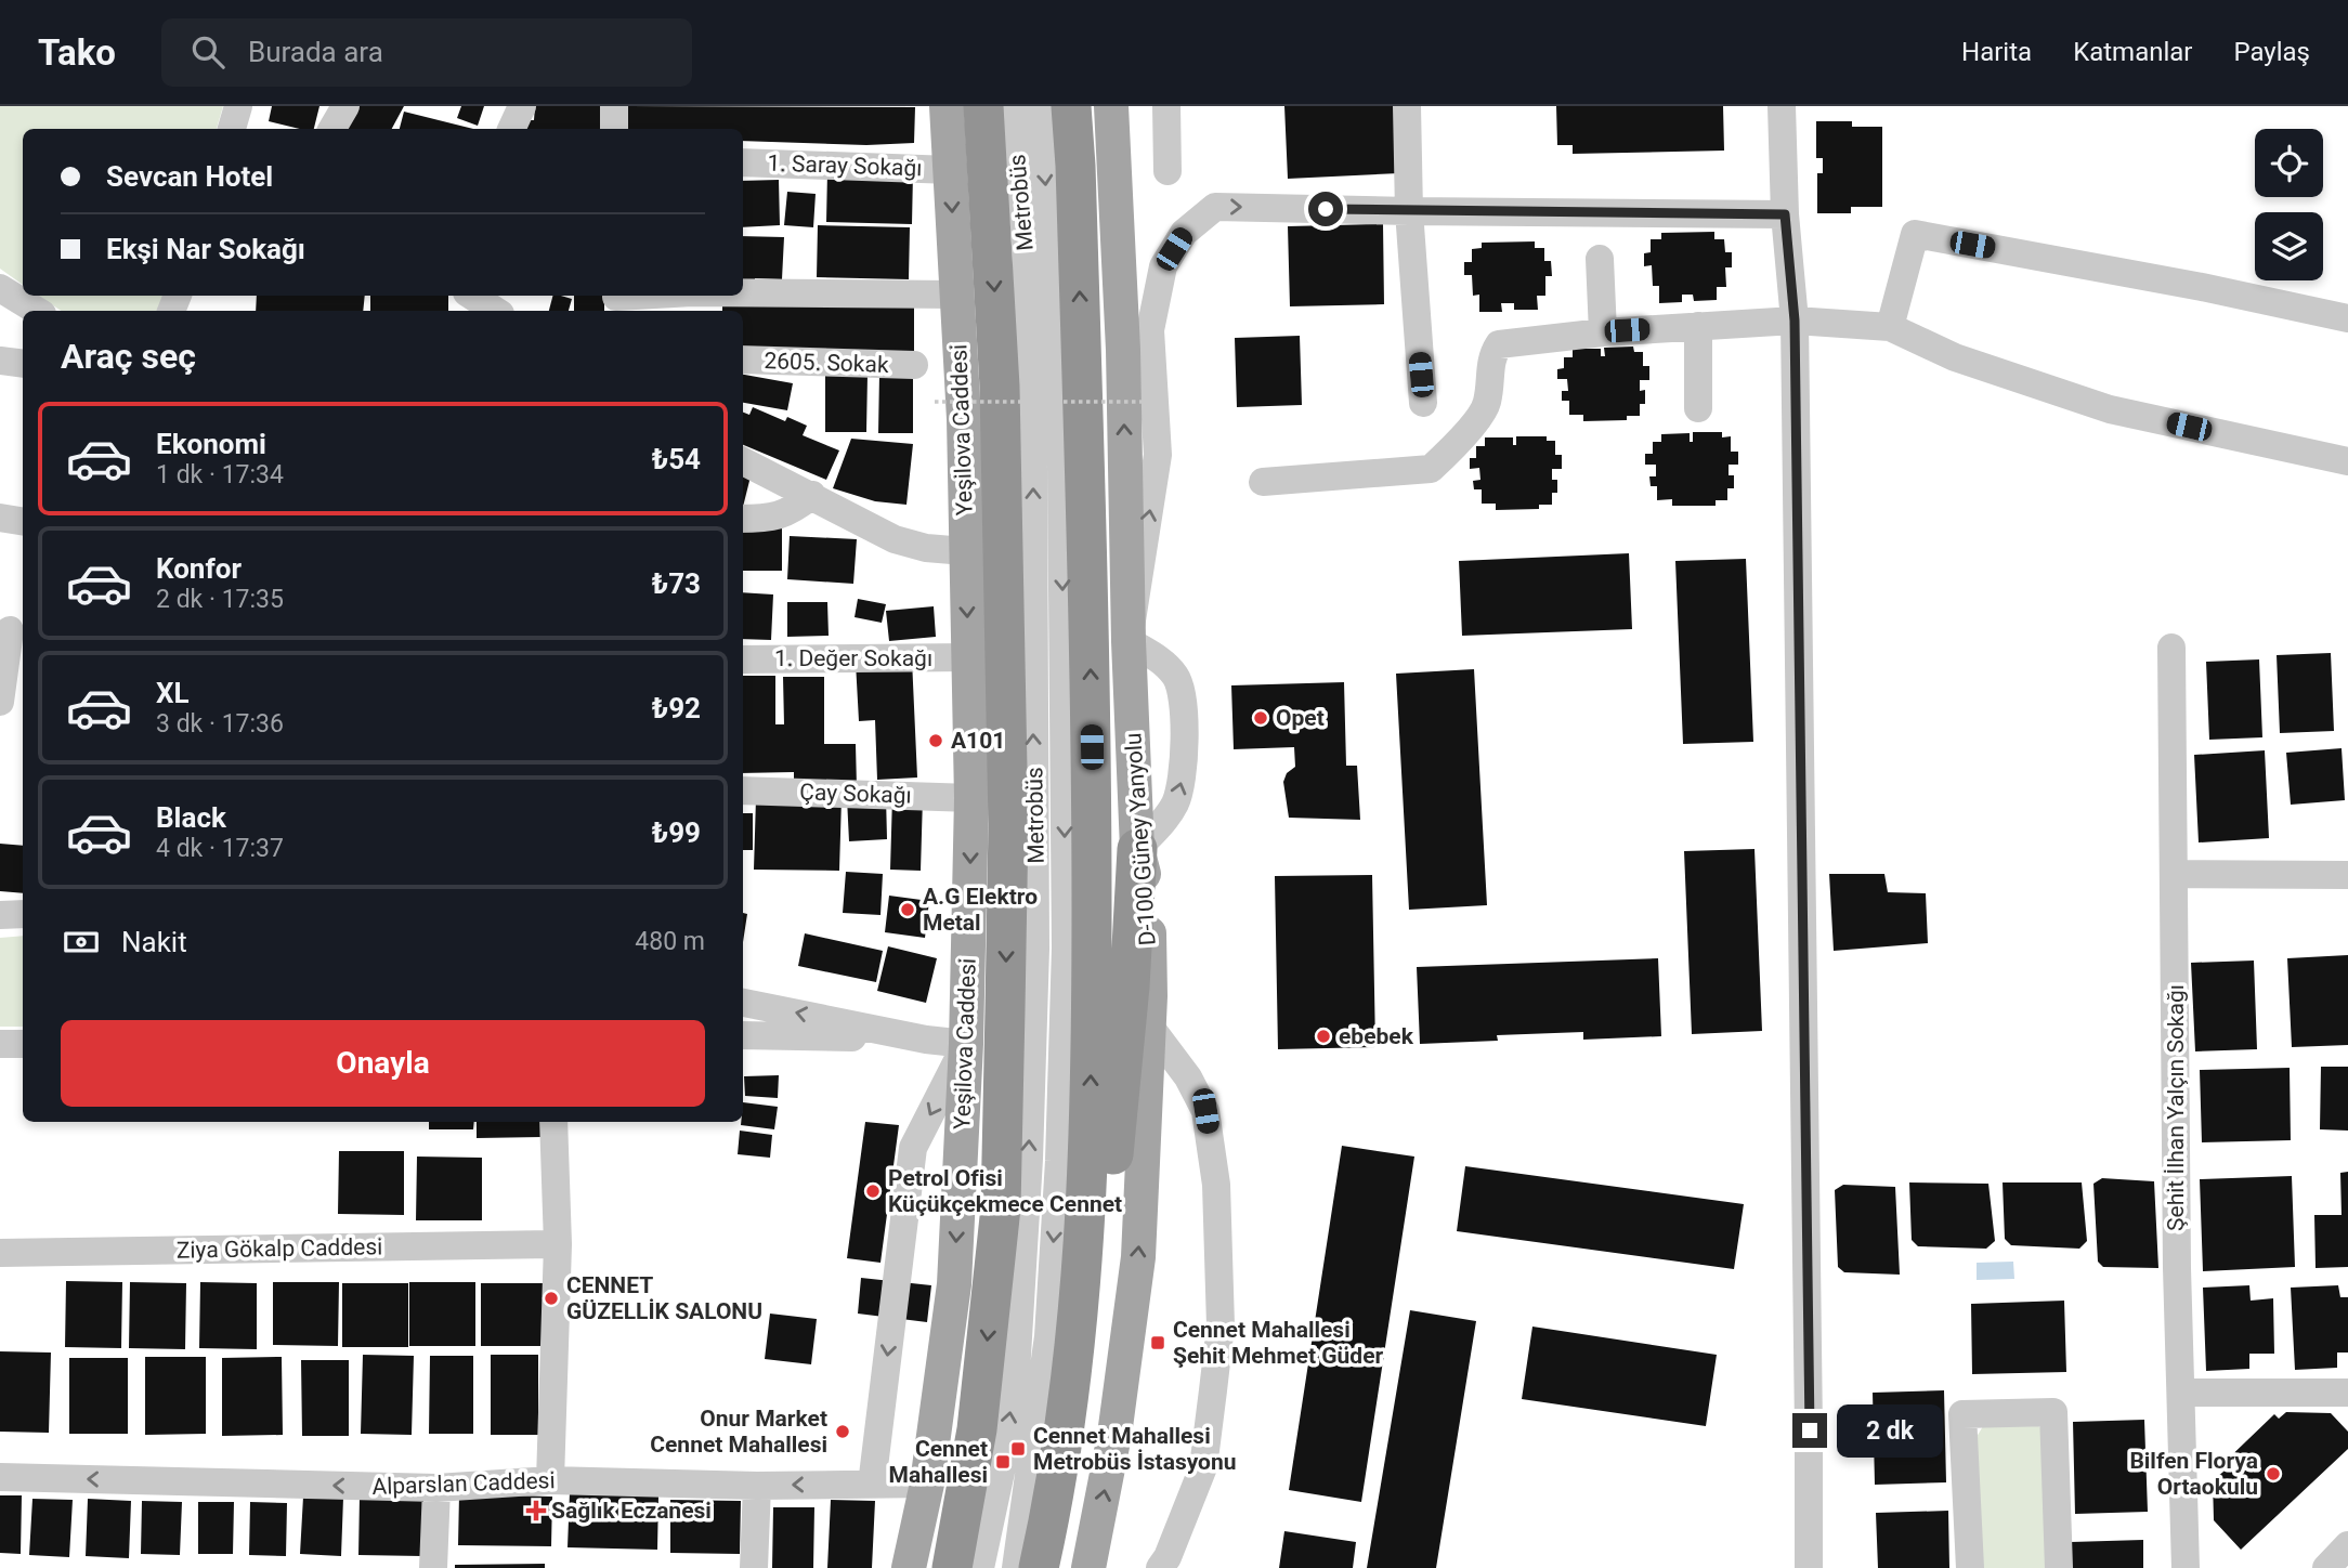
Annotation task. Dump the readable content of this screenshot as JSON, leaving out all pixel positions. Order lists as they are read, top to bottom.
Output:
{
  "streets": {
    "main road": ["Yeşilova Caddesi", "D-100 Güney Yanyolu"],
    "street": [
      "1. Saray Sokağı",
      "Metrobüs",
      "2605. Sokak",
      "1. Değer Sokağı",
      "Çay Sokağı",
      "Şehit İlhan Yalçın Sokağı",
      "Ziya Gökalp Caddesi",
      "Alparslan Caddesi"
    ]
  },
  "crossings": [
    ["1. Saray Sokağı", "Yeşilova Caddesi"],
    ["Yeşilova Caddesi", "1. Değer Sokağı"],
    ["Yeşilova Caddesi", "Çay Sokağı"],
    ["Yeşilova Caddesi", "Alparslan Caddesi"]
  ],
  "one_way": ["Yeşilova Caddesi", "D-100 Güney Yanyolu", "Alparslan Caddesi"],
  "places": {
    "other": [
      "Opet",
      "A101",
      "A.G Elektro Metal",
      "ebebek",
      "Petrol Ofisi Küçükçekmece Cennet",
      "CENNET GÜZELLİK SALONU",
      "Onur Market Cennet Mahallesi",
      "Bilfen Florya Ortaokulu"
    ],
    "transit": ["Cennet Mahallesi Şehit Mehmet Güder", "Cennet Mahallesi Metrobüs İstasyonu", "Cennet Mahallesi"],
    "health": ["Sağlık Eczanesi"]
  },
  "page": {
    "header": "Tako",
    "search": "Burada ara",
    "nav": ["Harita", "Katmanlar", "Paylaş"],
    "banner": ["Sevcan Hotel", "Ekşi Nar Sokağı"],
    "heading": "Araç seç",
    "list": [
      {
        "name": "Ekonomi",
        "note": "1 dk · 17:34",
        "value": "₺54"
      },
      {
        "name": "Konfor",
        "note": "2 dk · 17:35",
        "value": "₺73"
      },
      {
        "name": "XL",
        "note": "3 dk · 17:36",
        "value": "₺92"
      },
      {
        "name": "Black",
        "note": "4 dk · 17:37",
        "value": "₺99"
      }
    ],
    "pay": ["Nakit", "480 m"],
    "buttons": "Onayla",
    "bubble": "2 dk"
  }
}
